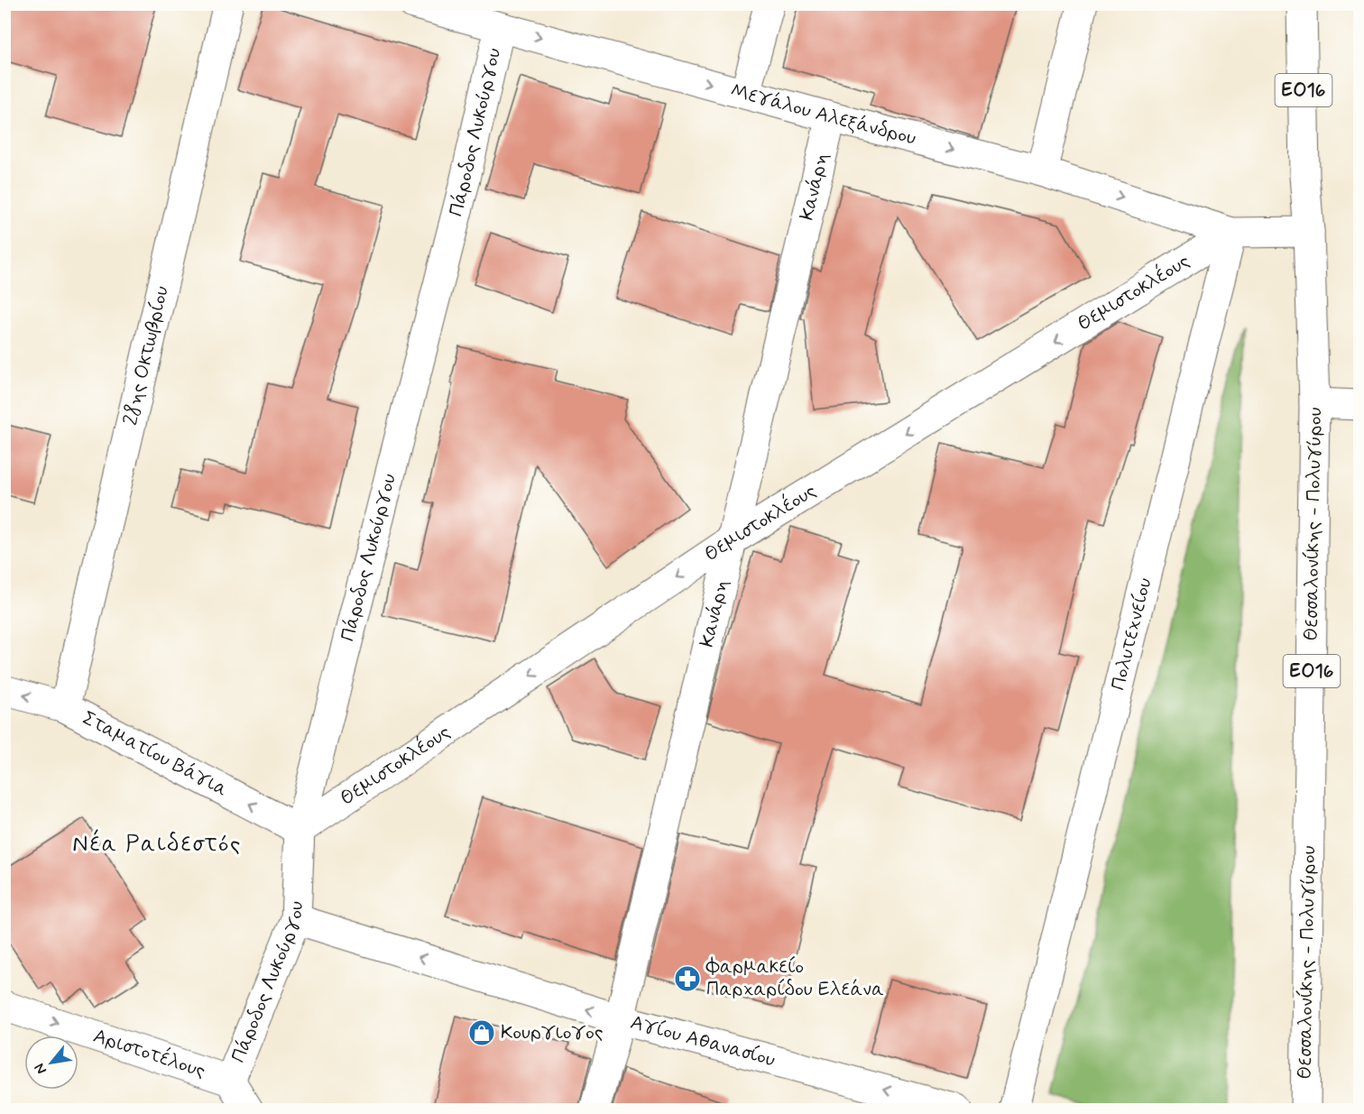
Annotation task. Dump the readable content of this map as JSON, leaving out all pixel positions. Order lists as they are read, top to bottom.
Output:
{
  "streets": {
    "street": [
      "ΕΟ16",
      "Μεγάλου Αλεξάνδρου",
      "Πάροδος Λυκούργου",
      "Κανάρη",
      "Θεμιστοκλέους",
      "28ης Οκτωβρίου",
      "Θεσσαλονίκης - Πολυγύρου",
      "Πολυτεχνείου",
      "Σταματίου Βάγια",
      "Αγίου Αθανασίου",
      "Αριστοτέλους"
    ]
  },
  "crossings": [
    ["Μεγάλου Αλεξάνδρου", "Πάροδος Λυκούργου"],
    ["Μεγάλου Αλεξάνδρου", "Κανάρη"],
    ["Μεγάλου Αλεξάνδρου", "Θεμιστοκλέους"],
    ["Μεγάλου Αλεξάνδρου", "Πολυτεχνείου"],
    ["Πάροδος Λυκούργου", "Θεμιστοκλέους"],
    ["Πάροδος Λυκούργου", "Σταματίου Βάγια"],
    ["Πάροδος Λυκούργου", "Αγίου Αθανασίου"],
    ["Πάροδος Λυκούργου", "Αριστοτέλους"],
    ["Κανάρη", "Θεμιστοκλέους"],
    ["Κανάρη", "Αγίου Αθανασίου"],
    ["Θεμιστοκλέους", "Πολυτεχνείου"],
    ["Θεμιστοκλέους", "Σταματίου Βάγια"],
    ["28ης Οκτωβρίου", "Σταματίου Βάγια"]
  ],
  "one_way": [
    "Μεγάλου Αλεξάνδρου",
    "Θεμιστοκλέους",
    "Σταματίου Βάγια",
    "Αγίου Αθανασίου",
    "Αριστοτέλους"
  ],
  "districts": ["Νέα Ραιδεστός"],
  "places": {
    "pharmacy": ["Φαρμακείο Παρχαρίδου Ελεάνα"],
    "shop": ["Κουργιογος"]
  },
  "north": "bottom left"
}
